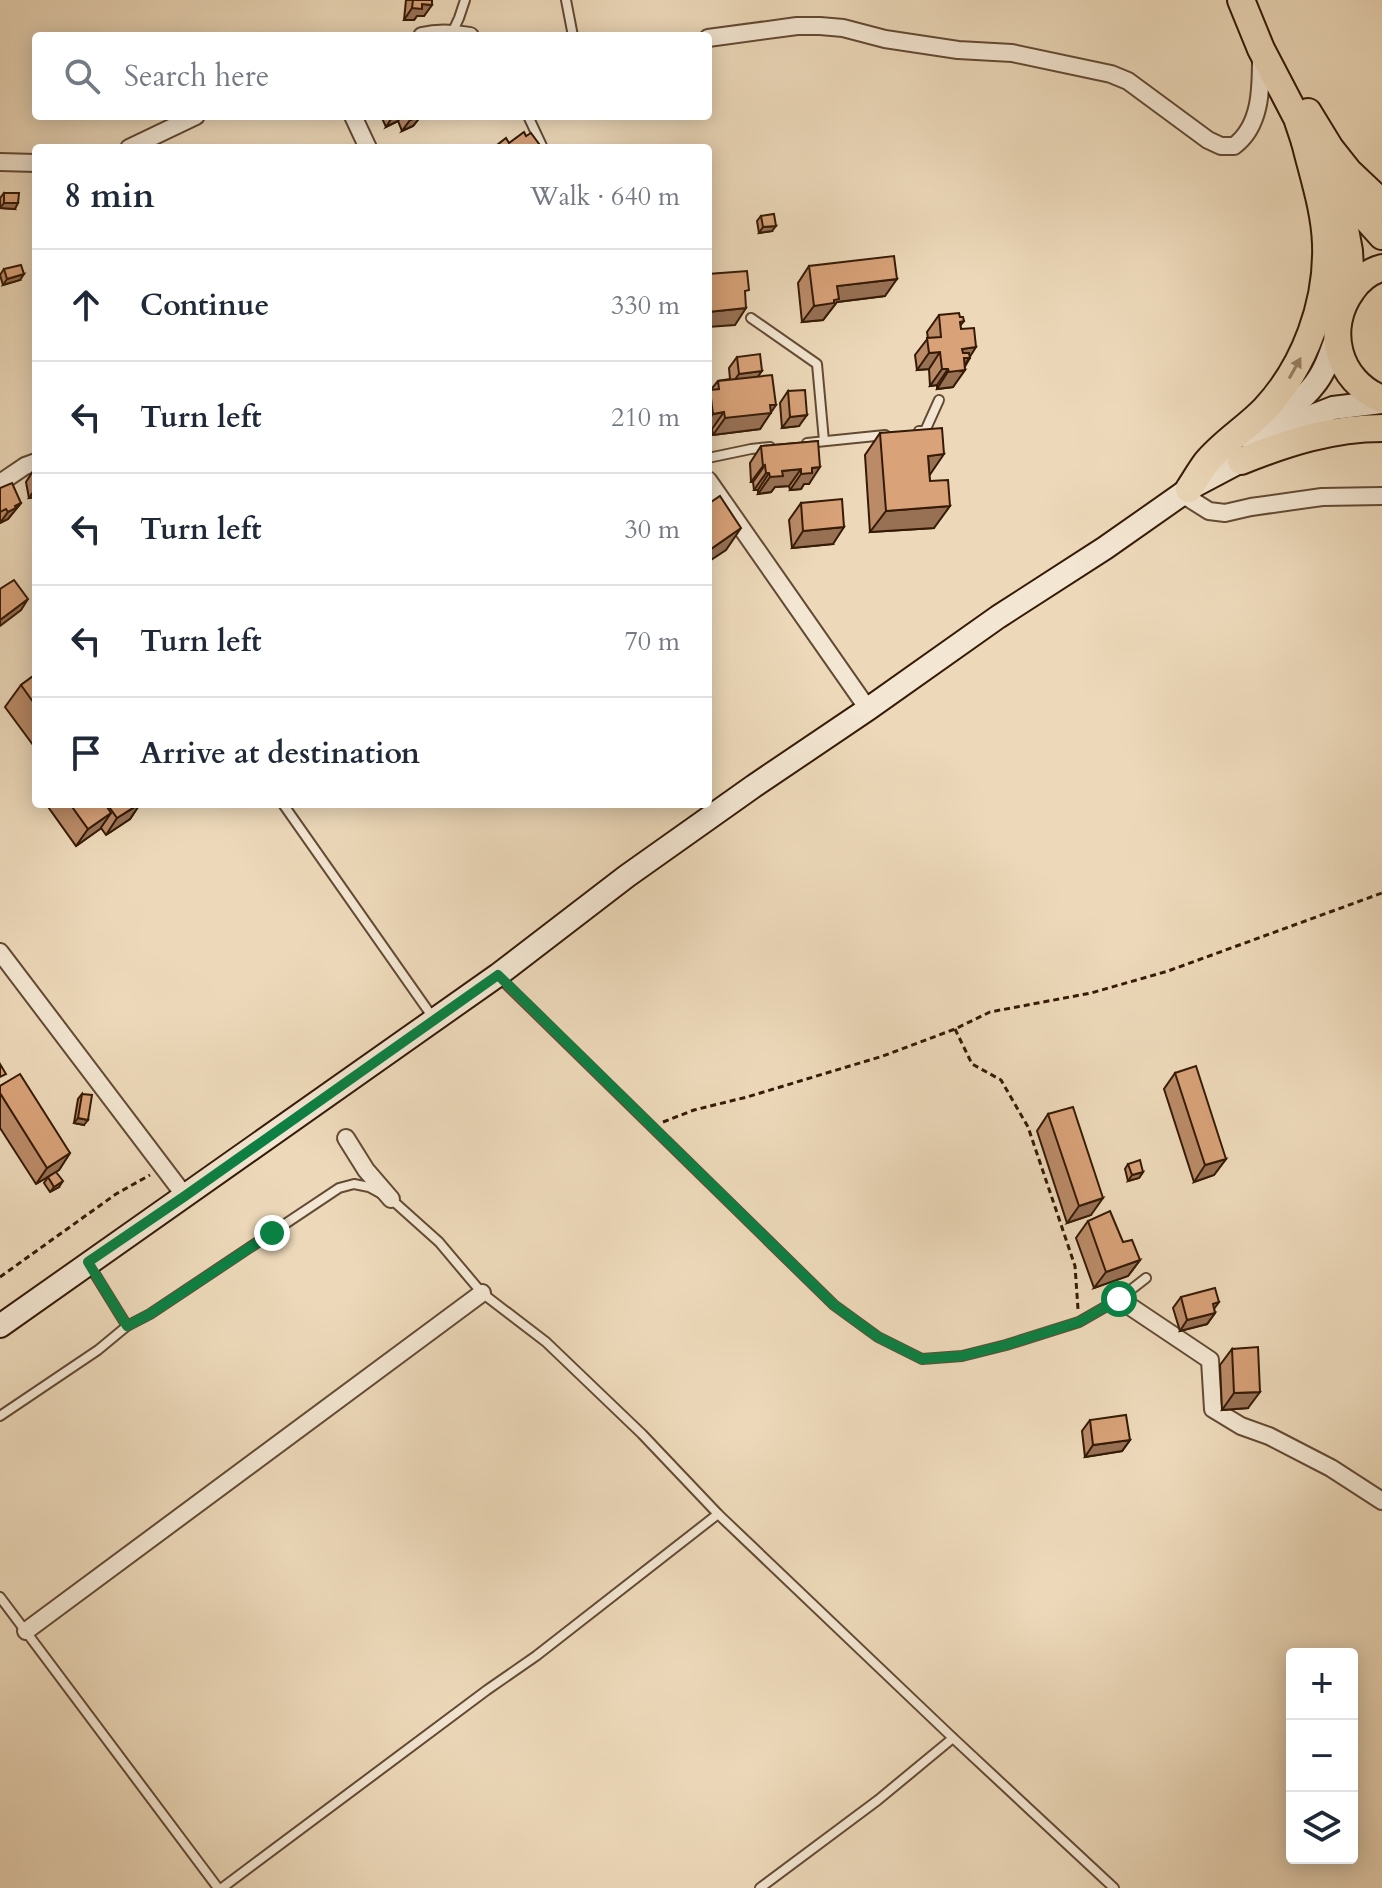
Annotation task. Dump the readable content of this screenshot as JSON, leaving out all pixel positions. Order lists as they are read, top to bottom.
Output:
{
  "page": {
    "search": "Search here",
    "heading": ["8 min", "Walk · 640 m"],
    "list": [
      ["Continue", "330 m"],
      ["Turn left", "210 m"],
      ["Turn left", "30 m"],
      ["Turn left", "70 m"],
      "Arrive at destination"
    ],
    "map_buttons": ["+", "−"]
  }
}
